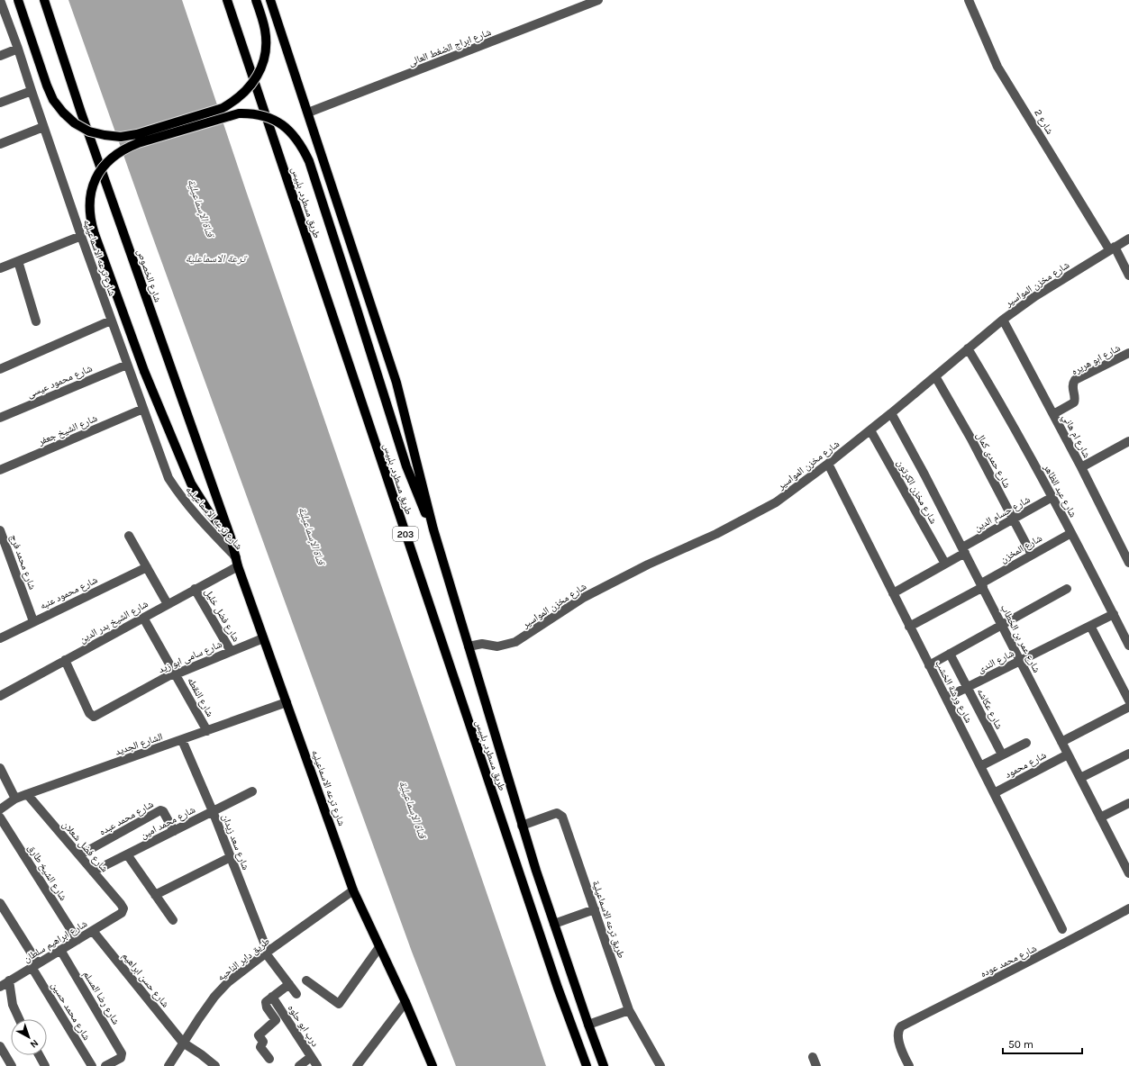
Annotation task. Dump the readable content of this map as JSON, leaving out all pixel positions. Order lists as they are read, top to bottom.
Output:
{
  "streets": {
    "main road": [
      "طريق مسطرد, بلبيس",
      "شارع ترعه الاسماعيليه",
      "شارع الخصوص",
      "203"
    ],
    "street": [
      "شارع ابراج الضغط العالى",
      "شارع 2",
      "شارع مخزن المواسير",
      "شارع ابو هريره",
      "شارع محمود عيسى",
      "شارع الشيخ جعفر",
      "شارع ام هاني",
      "شارع حمدى كمال",
      "شارع عبد الظاهر",
      "شارع مخزن الكرتون",
      "شارع حسام الدين",
      "شارع المخزن",
      "شارع محمد فرج",
      "شارع محمود عنبه",
      "شارع فضل خليل",
      "شارع الشيخ بدر الدين",
      "شارع عمر بن الخطاب",
      "شارع سامى ابو زيد",
      "شارع الندى",
      "شارع ورشة الخشب",
      "شارع النقطه",
      "شارع عكاشه",
      "الشارع الجديد",
      "شارع محمود",
      "شارع محمد عبده",
      "شارع محمد امين",
      "شارع سعد زيدان",
      "شارع فضل شعلان",
      "شارع الشيخ طارق",
      "طريق ترعه الاسماعيلية",
      "شارع ابراهيم سلطان",
      "طريق داير الناحيه",
      "شارع محمد عوده",
      "شارع حسن ابراهيم",
      "شارع رضا المسلم",
      "شارع محمد حسين",
      "درب ابو حلوه"
    ]
  },
  "crossings": [
    ["شارع ابراج الضغط العالى", "طريق مسطرد, بلبيس"],
    ["شارع 2", "شارع مخزن المواسير"],
    ["طريق مسطرد, بلبيس", "شارع مخزن المواسير"],
    ["طريق مسطرد, بلبيس", "طريق ترعه الاسماعيلية"],
    ["شارع ترعه الاسماعيليه", "شارع الخصوص"],
    ["شارع ترعه الاسماعيليه", "شارع محمود عيسى"],
    ["شارع ترعه الاسماعيليه", "شارع الشيخ جعفر"],
    ["شارع ترعه الاسماعيليه", "شارع الشيخ بدر الدين"],
    ["شارع ترعه الاسماعيليه", "شارع سامى ابو زيد"],
    ["شارع ترعه الاسماعيليه", "الشارع الجديد"],
    ["شارع ترعه الاسماعيليه", "طريق داير الناحيه"],
    ["شارع الخصوص", "شارع الشيخ بدر الدين"],
    ["شارع مخزن المواسير", "شارع ام هاني"],
    ["شارع مخزن المواسير", "شارع حمدى كمال"],
    ["شارع مخزن المواسير", "شارع عبد الظاهر"],
    ["شارع مخزن المواسير", "شارع مخزن الكرتون"],
    ["شارع مخزن المواسير", "شارع عمر بن الخطاب"],
    ["شارع مخزن المواسير", "شارع ورشة الخشب"],
    ["شارع ابو هريره", "شارع ام هاني"],
    ["شارع حمدى كمال", "شارع حسام الدين"],
    ["شارع حمدى كمال", "شارع المخزن"],
    ["شارع عبد الظاهر", "شارع حسام الدين"],
    ["شارع عبد الظاهر", "شارع المخزن"],
    ["شارع عبد الظاهر", "شارع الندى"],
    ["شارع مخزن الكرتون", "شارع حسام الدين"],
    ["شارع حسام الدين", "شارع عمر بن الخطاب"],
    ["شارع حسام الدين", "شارع ورشة الخشب"],
    ["شارع المخزن", "شارع عمر بن الخطاب"],
    ["شارع المخزن", "شارع ورشة الخشب"],
    ["شارع محمد فرج", "شارع محمود عنبه"],
    ["شارع فضل خليل", "شارع الشيخ بدر الدين"],
    ["شارع فضل خليل", "شارع سامى ابو زيد"],
    ["شارع الشيخ بدر الدين", "شارع سامى ابو زيد"],
    ["شارع الشيخ بدر الدين", "شارع النقطه"],
    ["شارع عمر بن الخطاب", "شارع الندى"],
    ["شارع عمر بن الخطاب", "شارع محمود"],
    ["شارع سامى ابو زيد", "شارع النقطه"],
    ["شارع الندى", "شارع ورشة الخشب"],
    ["شارع الندى", "شارع عكاشه"],
    ["شارع ورشة الخشب", "شارع محمود"],
    ["شارع النقطه", "الشارع الجديد"],
    ["الشارع الجديد", "شارع سعد زيدان"],
    ["الشارع الجديد", "شارع فضل شعلان"],
    ["شارع محمد عبده", "شارع محمد امين"],
    ["شارع محمد عبده", "شارع فضل شعلان"],
    ["شارع محمد امين", "شارع سعد زيدان"],
    ["شارع محمد امين", "شارع فضل شعلان"],
    ["شارع سعد زيدان", "طريق داير الناحيه"],
    ["شارع فضل شعلان", "شارع ابراهيم سلطان"],
    ["شارع الشيخ طارق", "شارع ابراهيم سلطان"],
    ["شارع ابراهيم سلطان", "شارع حسن ابراهيم"],
    ["شارع ابراهيم سلطان", "شارع رضا المسلم"],
    ["شارع ابراهيم سلطان", "شارع محمد حسين"],
    ["طريق داير الناحيه", "شارع حسن ابراهيم"]
  ],
  "water": ["قناة الإسماعيلية", "ترعة الاسماعلية"],
  "scale_bar": "50 m",
  "north": "bottom right"
}
